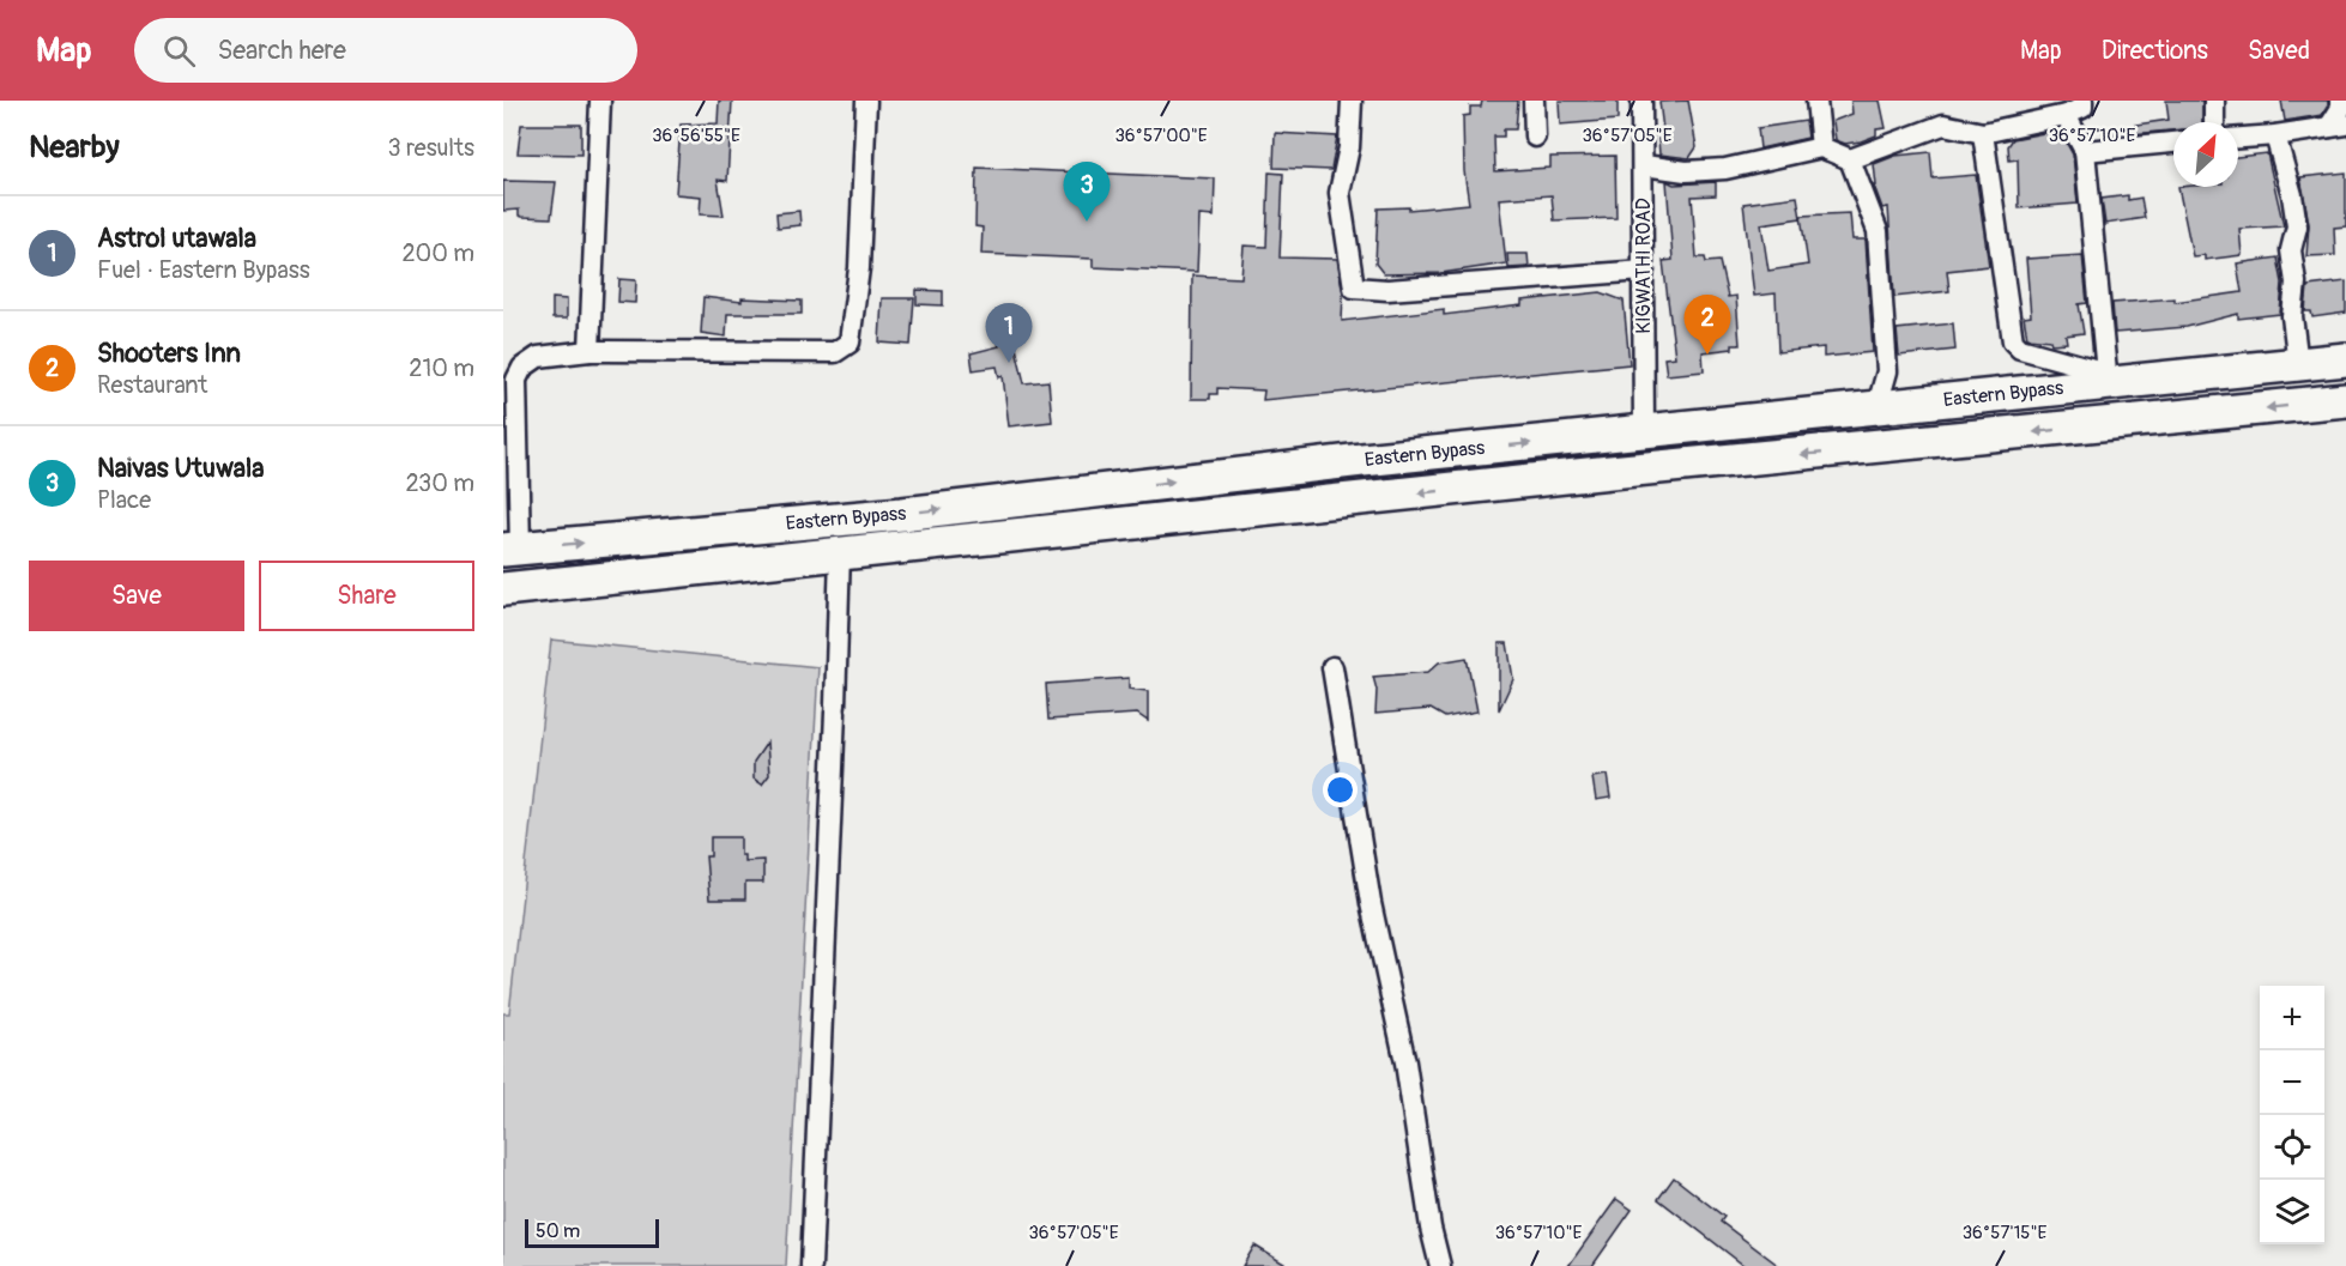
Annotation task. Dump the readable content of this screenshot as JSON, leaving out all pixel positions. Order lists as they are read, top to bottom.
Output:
{
  "streets": {
    "main road": ["Eastern Bypass"],
    "street": ["KIGWATHI ROAD"]
  },
  "crossings": [
    ["KIGWATHI ROAD", "Eastern Bypass"]
  ],
  "scale_bar": "50 m",
  "north": "top right",
  "page": {
    "header": "Map",
    "search": "Search here",
    "nav": ["Map", "Directions", "Saved"],
    "heading": ["Nearby", "3 results"],
    "pins": ["3", "2", "1"],
    "list": [
      {
        "mark": "1",
        "name": "Astrol utawala",
        "note": "Fuel · Eastern Bypass",
        "value": "200 m"
      },
      {
        "mark": "2",
        "name": "Shooters Inn",
        "note": "Restaurant",
        "value": "210 m"
      },
      {
        "mark": "3",
        "name": "Naivas Utuwala",
        "note": "Place",
        "value": "230 m"
      }
    ],
    "buttons": ["Save", "Share"],
    "map_buttons": ["+", "−"],
    "scale": "50 m"
  },
  "coordinates": [
    "36°56'55\"E",
    "36°57'00\"E",
    "36°57'05\"E",
    "36°57'10\"E",
    "36°57'15\"E"
  ]
}
